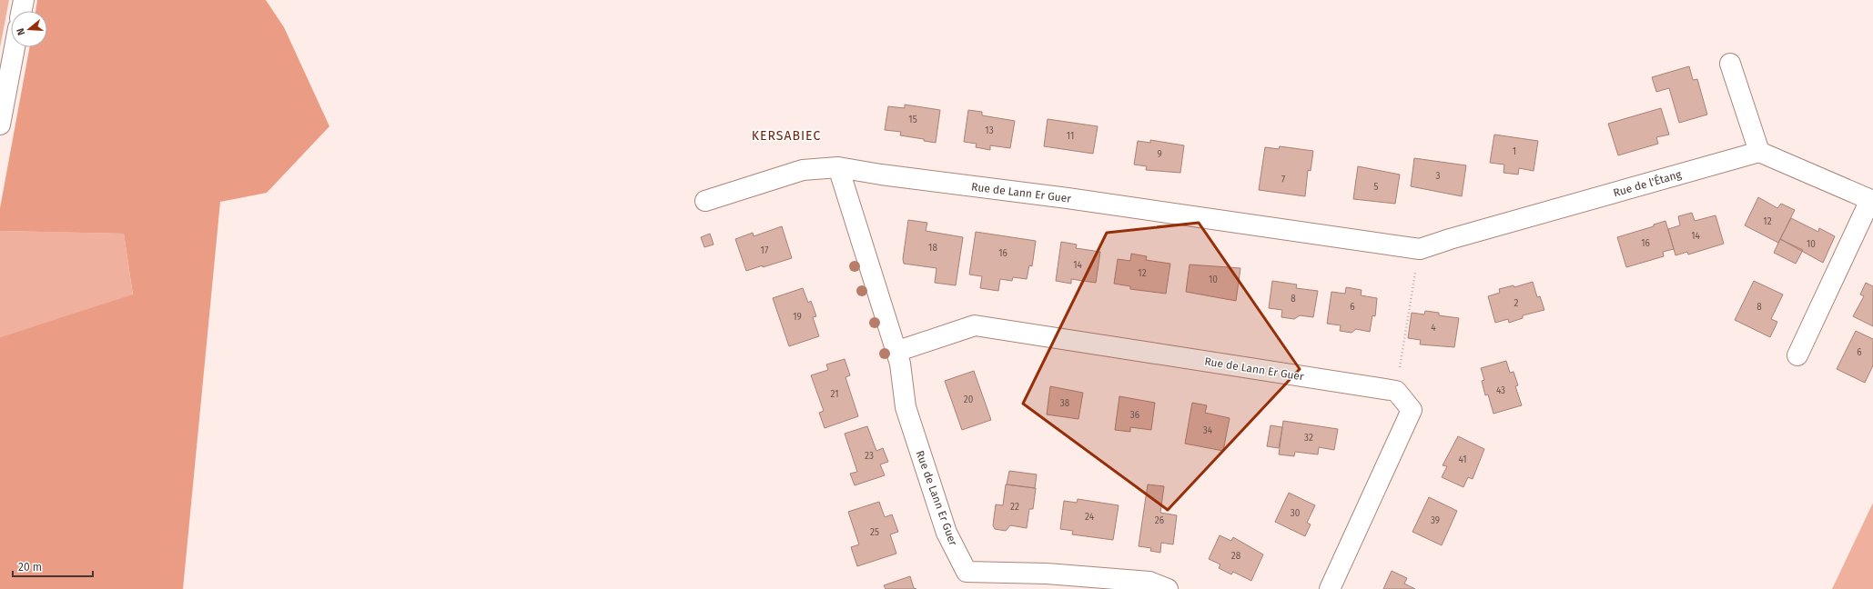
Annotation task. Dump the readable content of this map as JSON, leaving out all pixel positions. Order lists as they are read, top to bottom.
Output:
{
  "streets": {
    "street": ["Rue de l'Étang", "Rue de Lann Er Guer"]
  },
  "crossings": [
    ["Rue de l'Étang", "Rue de Lann Er Guer"]
  ],
  "districts": ["KERSABIEC"],
  "house_numbers": [
    "15",
    "13",
    "11",
    "1",
    "9",
    "3",
    "7",
    "5",
    "12",
    "14",
    "16",
    "10",
    "18",
    "17",
    "16",
    "14",
    "12",
    "10",
    "8",
    "2",
    "6",
    "8",
    "19",
    "4",
    "6",
    "43",
    "21",
    "20",
    "38",
    "36",
    "34",
    "32",
    "23",
    "41",
    "22",
    "30",
    "24",
    "26",
    "39",
    "25",
    "28"
  ],
  "scale_bar": "20 m",
  "north": "left"
}
